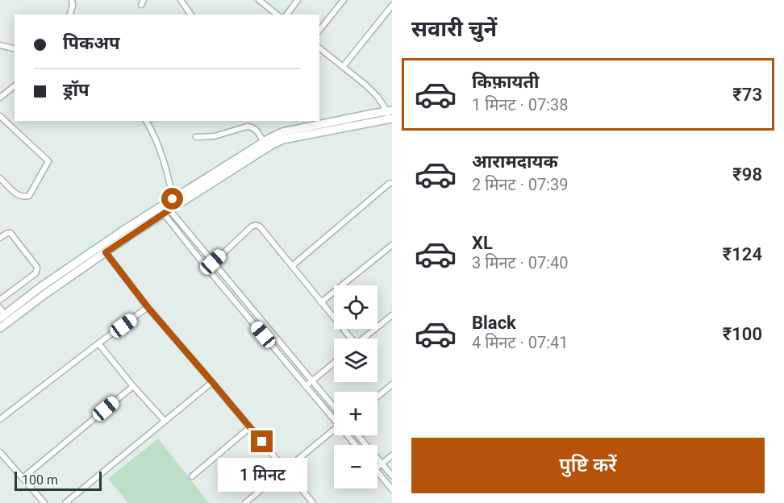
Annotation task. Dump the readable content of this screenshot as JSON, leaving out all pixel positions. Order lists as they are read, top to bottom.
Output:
{
  "scale_bar": "100 m",
  "page": {
    "heading": "सवारी चुनें",
    "banner": ["पिकअप", "ड्रॉप"],
    "list": [
      {
        "name": "किफ़ायती",
        "note": "1 मिनट · 07:38",
        "value": "₹73"
      },
      {
        "name": "आरामदायक",
        "note": "2 मिनट · 07:39",
        "value": "₹98"
      },
      {
        "name": "XL",
        "note": "3 मिनट · 07:40",
        "value": "₹124"
      },
      {
        "name": "Black",
        "note": "4 मिनट · 07:41",
        "value": "₹100"
      }
    ],
    "map_buttons": ["+", "−"],
    "buttons": "पुष्टि करें",
    "bubble": "1 मिनट",
    "scale": "100 m"
  }
}
